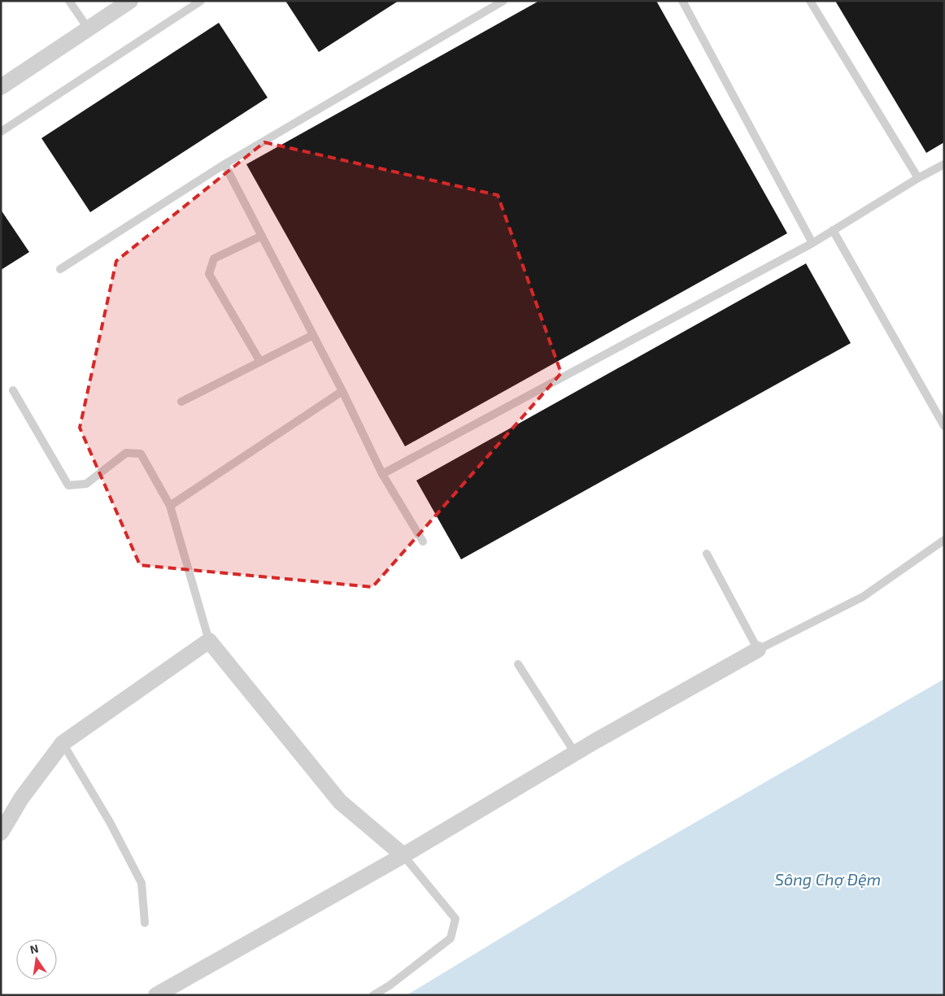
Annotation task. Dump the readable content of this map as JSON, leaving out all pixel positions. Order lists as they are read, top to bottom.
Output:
{
  "water": ["Sông Chợ Đệm"],
  "north": "top"
}
